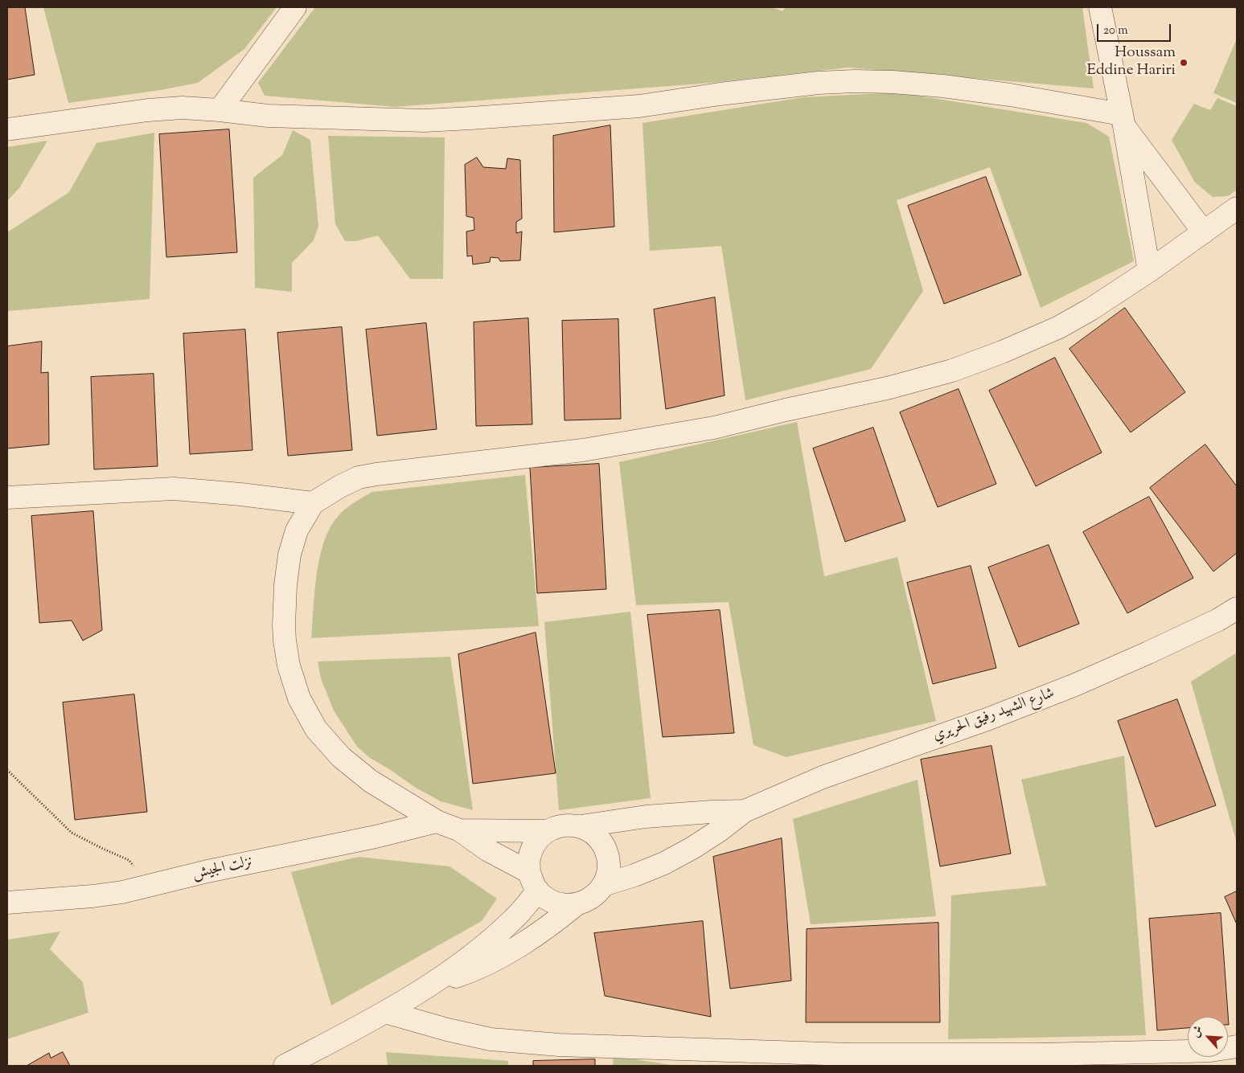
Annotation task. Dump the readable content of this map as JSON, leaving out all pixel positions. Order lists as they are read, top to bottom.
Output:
{
  "streets": {
    "street": ["شارع الشهيد رفيق الحريري", "نزلت الجيش"]
  },
  "places": ["Houssam Eddine Hariri"],
  "scale_bar": "20 m",
  "north": "top left"
}
